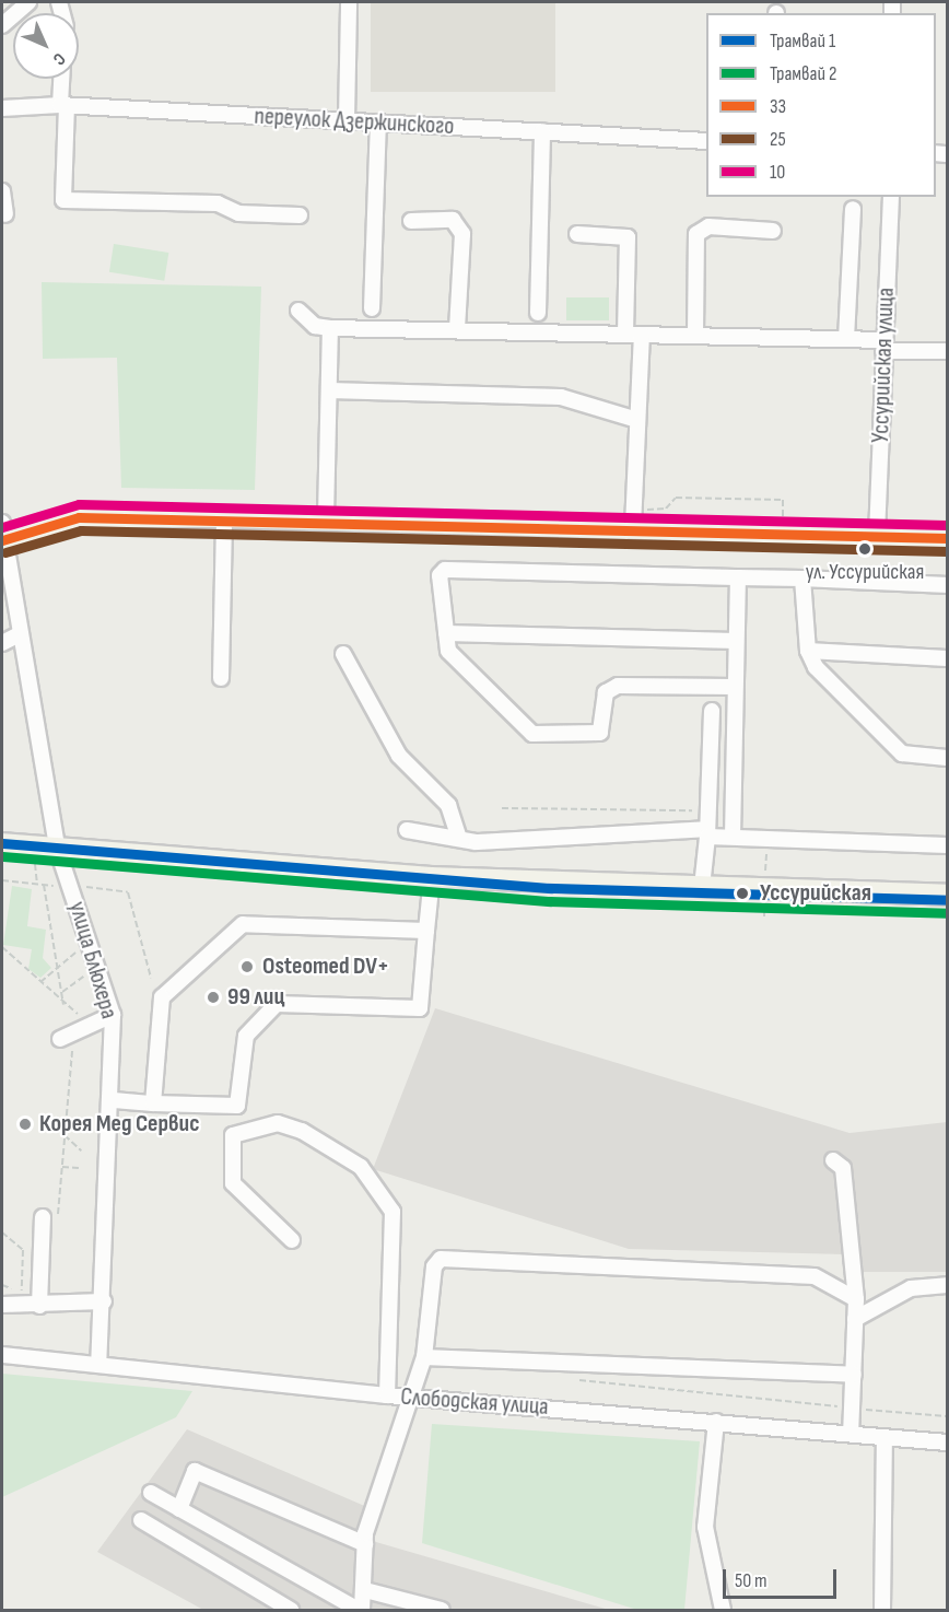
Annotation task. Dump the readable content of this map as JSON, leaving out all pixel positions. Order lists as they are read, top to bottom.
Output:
{
  "streets": {
    "street": [
      "переулок Дзержинского",
      "Уссурийская улица",
      "улица Блюхера",
      "Слободская улица"
    ]
  },
  "crossings": [
    ["улица Блюхера", "Слободская улица"]
  ],
  "places": [
    "ул. Уссурийская",
    "Уссурийская",
    "Osteomed DV+",
    "99 лиц",
    "Корея Мед Сервис"
  ],
  "lines": [
    "transit line 10",
    "transit line 33",
    "transit line 25",
    "tram line 1",
    "tram line 2"
  ],
  "legend": [
    "Трамвай 1",
    "Трамвай 2",
    "33",
    "25",
    "10"
  ],
  "scale_bar": "50 m",
  "north": "bottom right"
}
